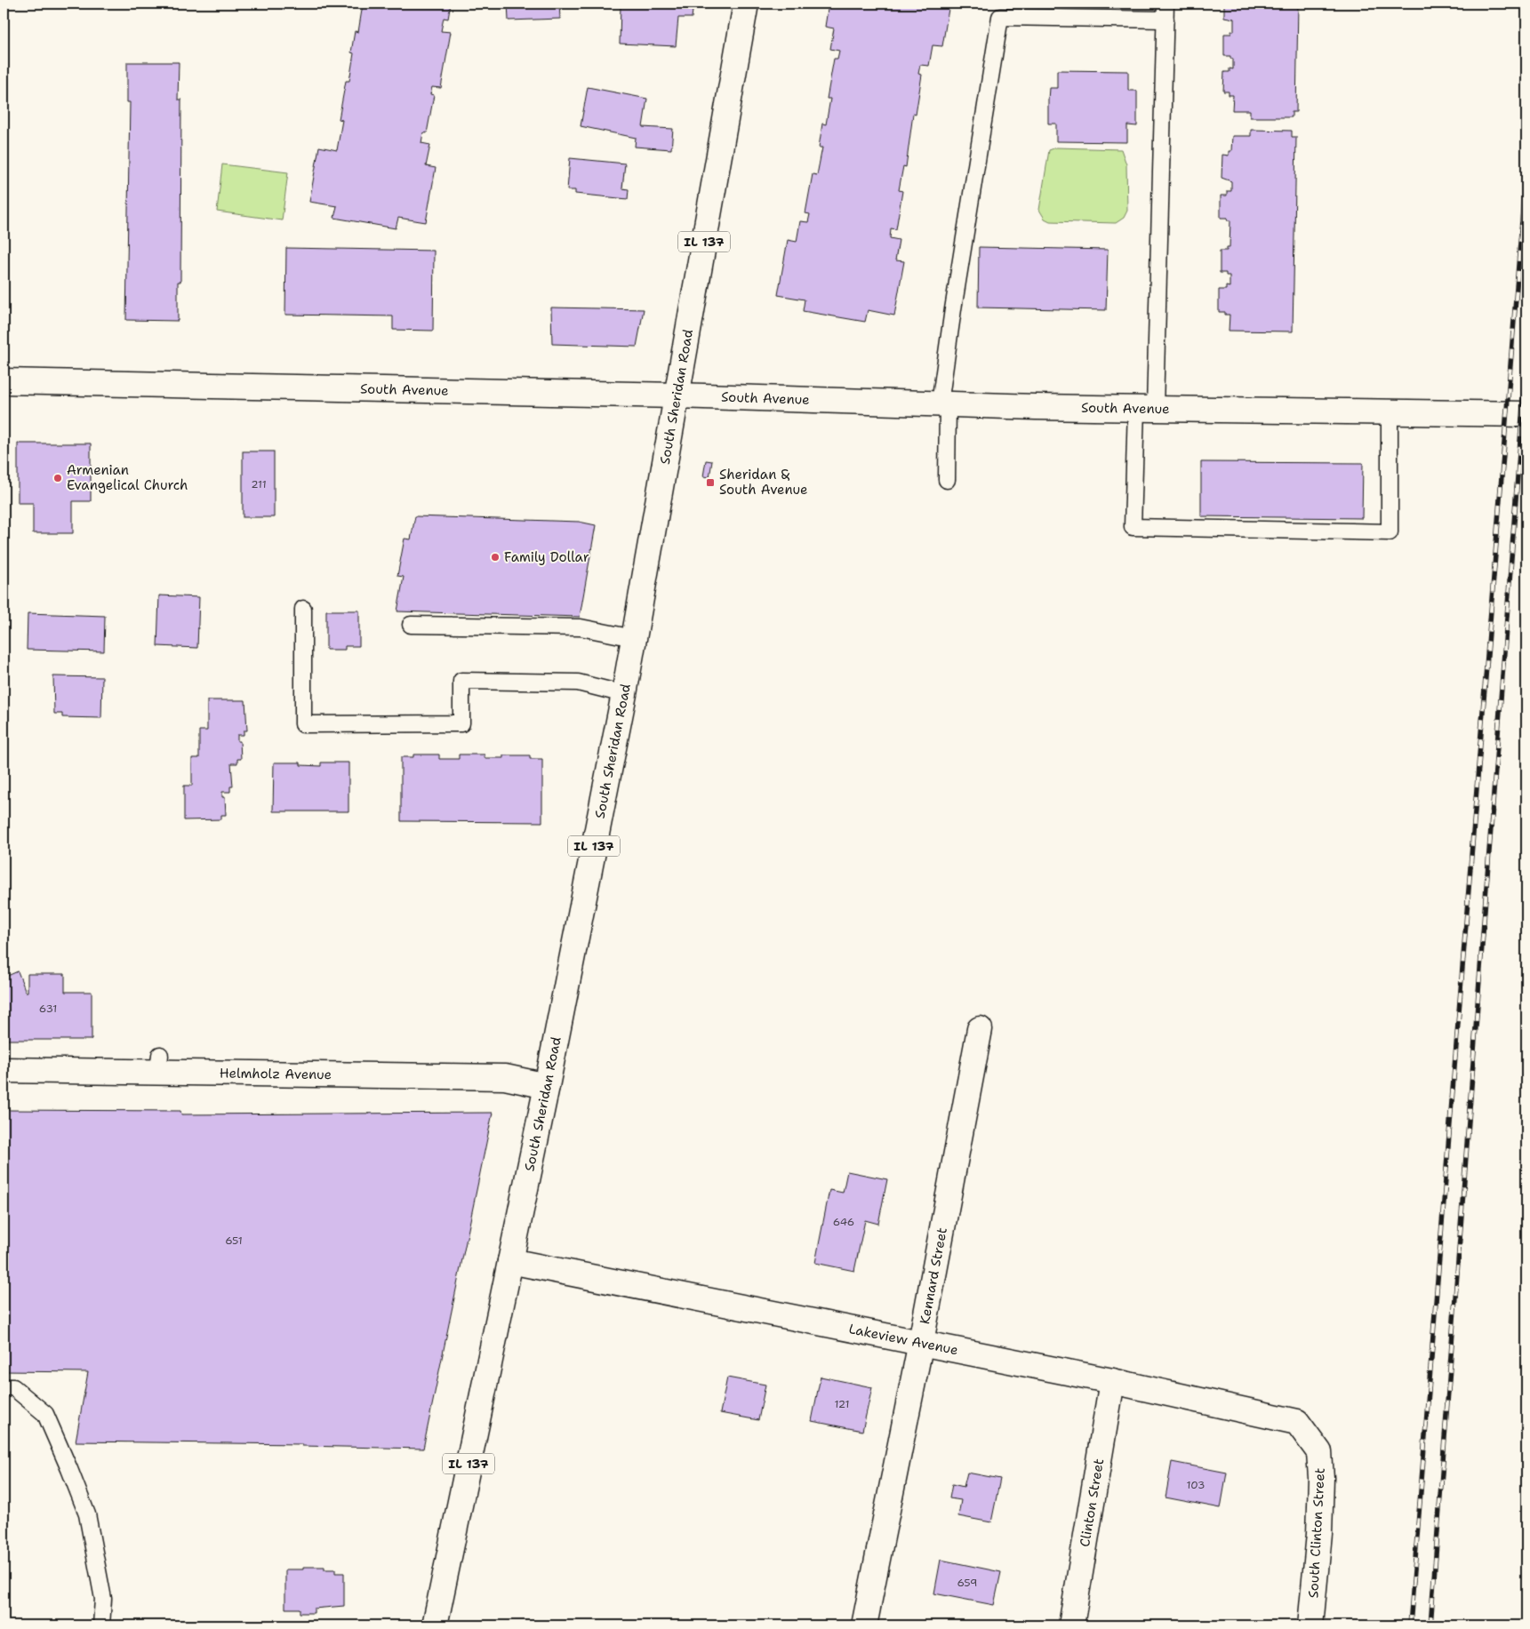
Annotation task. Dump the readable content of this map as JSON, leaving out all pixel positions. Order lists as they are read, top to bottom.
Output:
{
  "streets": {
    "main road": [
      "IL 137",
      "South Avenue",
      "South Sheridan Road",
      "Helmholz Avenue",
      "Kennard Street",
      "Lakeview Avenue",
      "Clinton Street",
      "South Clinton Street"
    ]
  },
  "crossings": [
    ["South Avenue", "South Sheridan Road"],
    ["South Sheridan Road", "Helmholz Avenue"],
    ["South Sheridan Road", "Lakeview Avenue"],
    ["Kennard Street", "Lakeview Avenue"],
    ["Lakeview Avenue", "Clinton Street"],
    ["Lakeview Avenue", "South Clinton Street"]
  ],
  "places": {
    "other": ["Armenian Evangelical Church", "Family Dollar"],
    "transit": ["Sheridan & South Avenue"]
  },
  "house_numbers": [
    "211",
    "631",
    "646",
    "651",
    "121",
    "103",
    "659"
  ]
}
